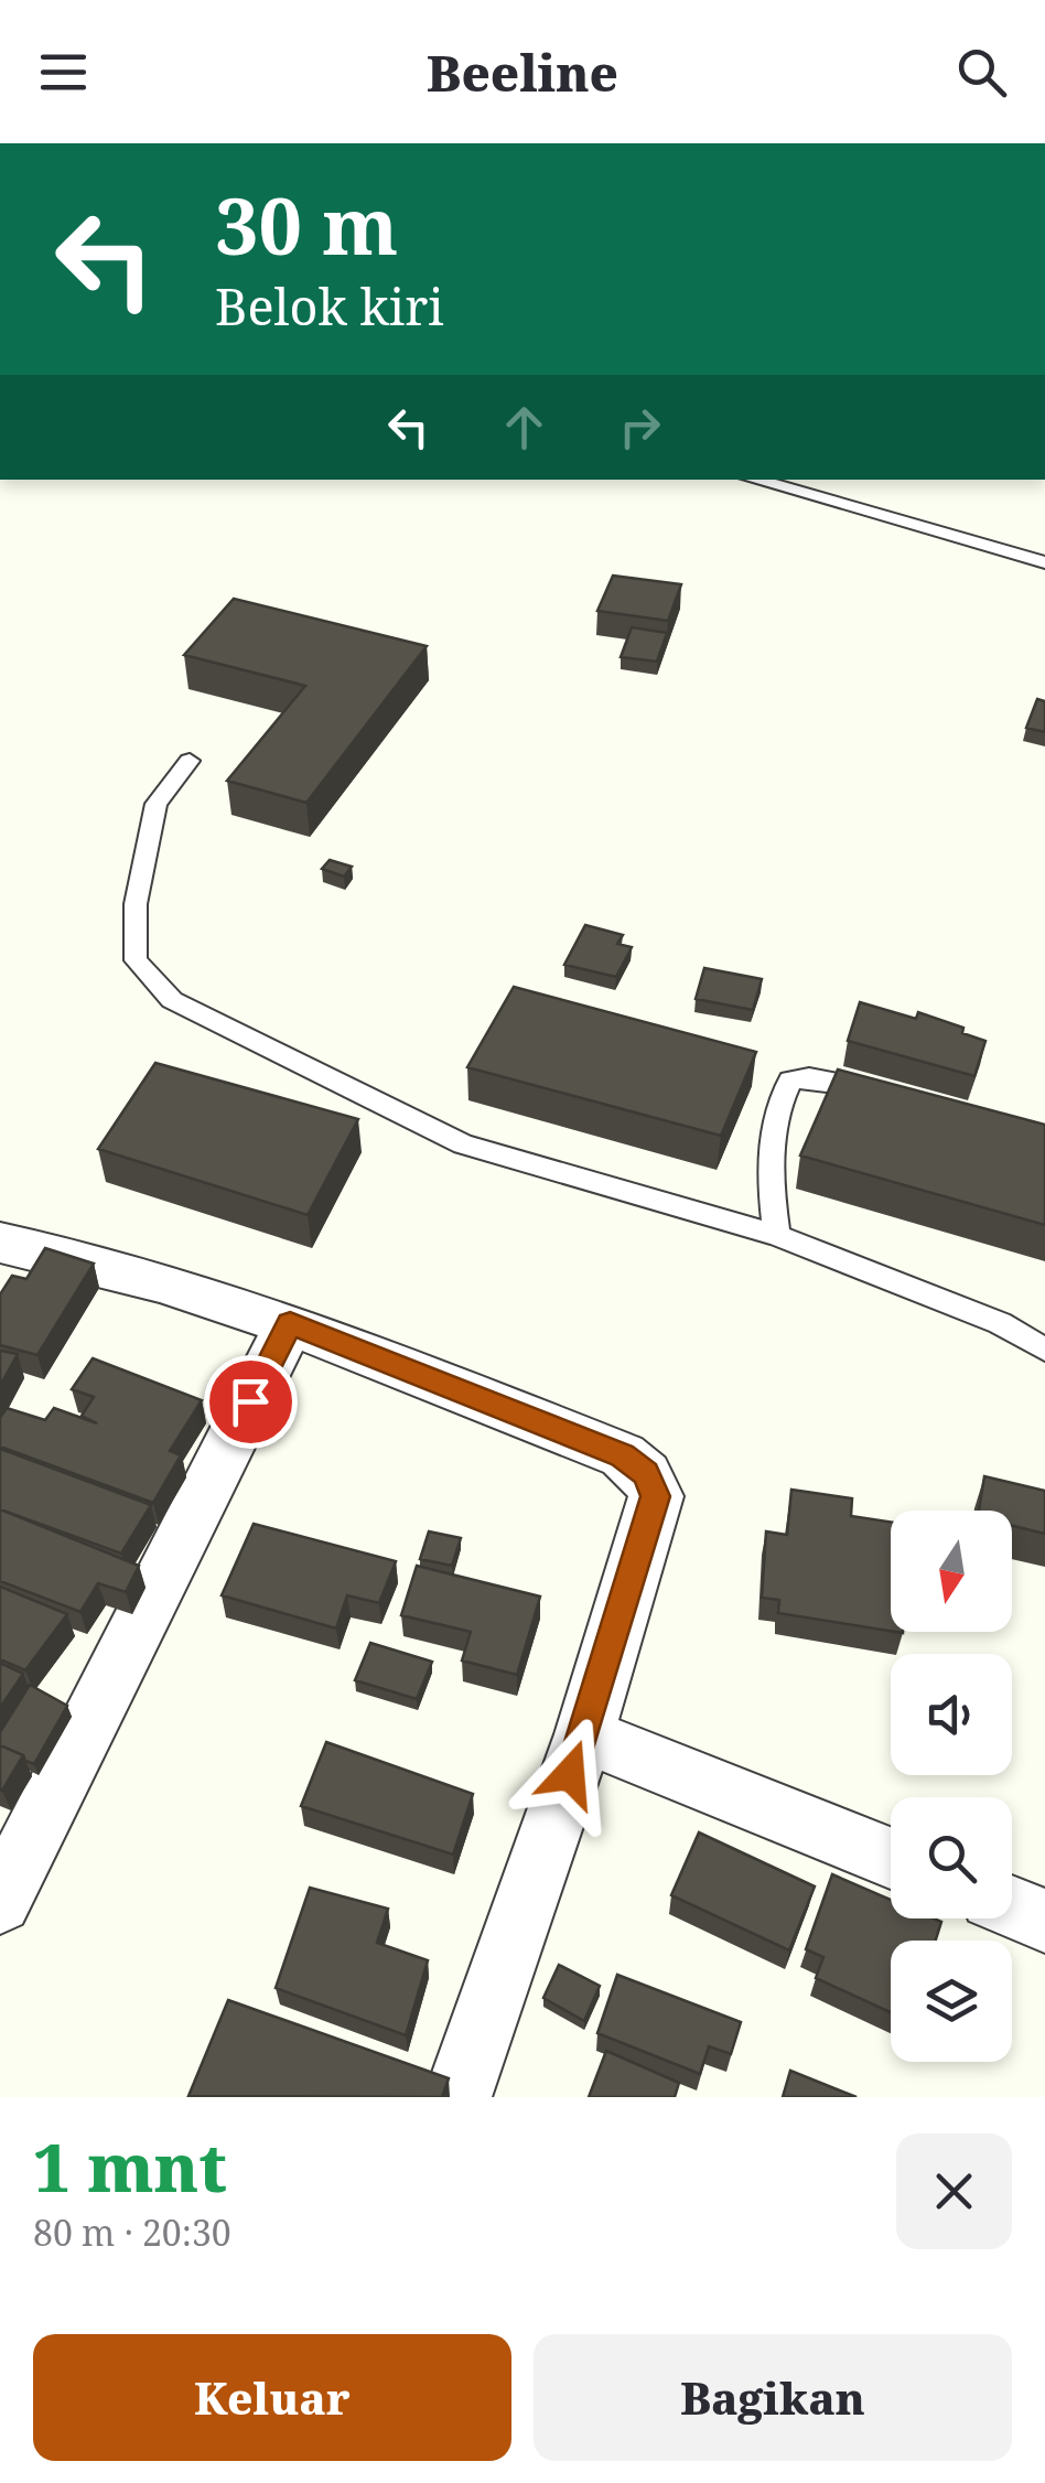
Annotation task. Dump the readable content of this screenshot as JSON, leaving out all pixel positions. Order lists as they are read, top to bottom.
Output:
{
  "north": "bottom",
  "page": {
    "header": "Beeline",
    "turn": ["30 m", "Belok kiri"],
    "heading": ["1 mnt", "80 m · 20:30"],
    "buttons": ["Keluar", "Bagikan"]
  }
}
